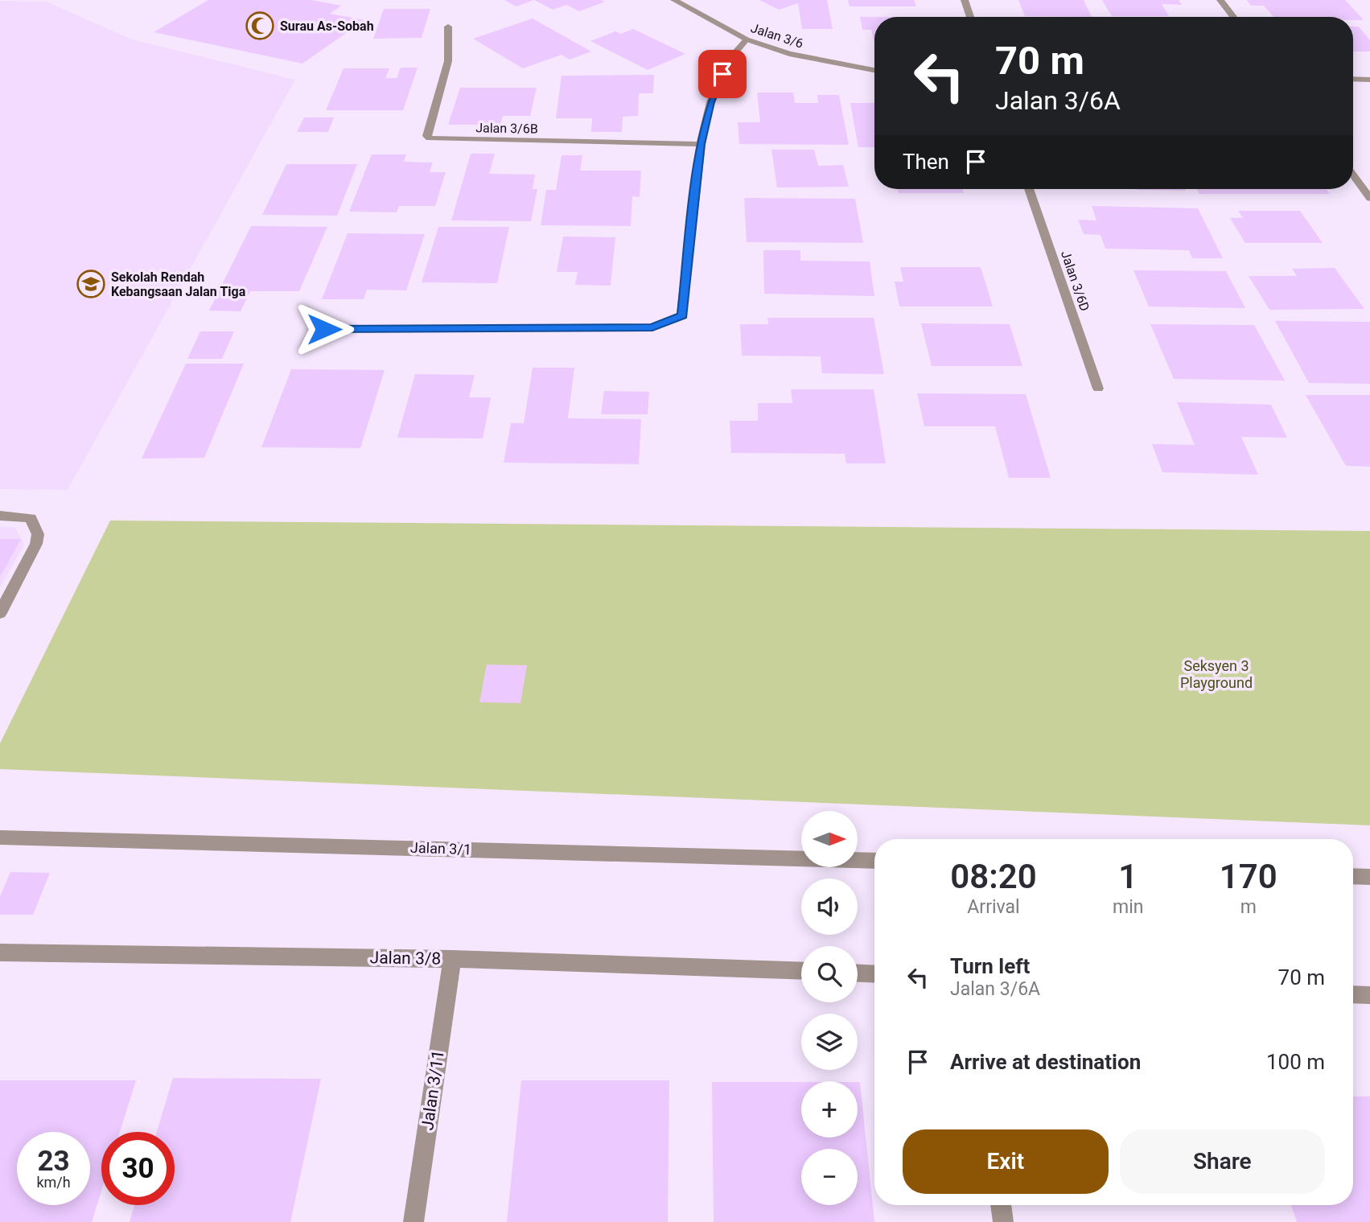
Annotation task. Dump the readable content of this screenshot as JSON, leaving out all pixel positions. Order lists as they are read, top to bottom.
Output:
{
  "streets": {
    "street": [
      "Jalan 3/6",
      "Jalan 3/6B",
      "Jalan 3/6D",
      "Jalan 3/1",
      "Jalan 3/8",
      "Jalan 3/11"
    ]
  },
  "crossings": [
    ["Jalan 3/8", "Jalan 3/11"]
  ],
  "parks": ["Seksyen 3 Playground"],
  "places": {
    "mosque": ["Surau As-Sobah"],
    "school or university": ["Sekolah Rendah Kebangsaan Jalan Tiga"]
  },
  "north": "right",
  "page": {
    "turn": ["70 m", "Jalan 3/6A"],
    "then": "Then",
    "map_buttons": ["+", "−"],
    "eta": [
      "08:20",
      "Arrival",
      "1",
      "min",
      "170",
      "m"
    ],
    "list": [
      {
        "name": "Turn left",
        "note": "Jalan 3/6A",
        "value": "70 m"
      },
      {
        "name": "Arrive at destination",
        "value": "100 m"
      }
    ],
    "buttons": ["Exit", "Share"],
    "speed": "23 km/h",
    "limit": "30"
  }
}
